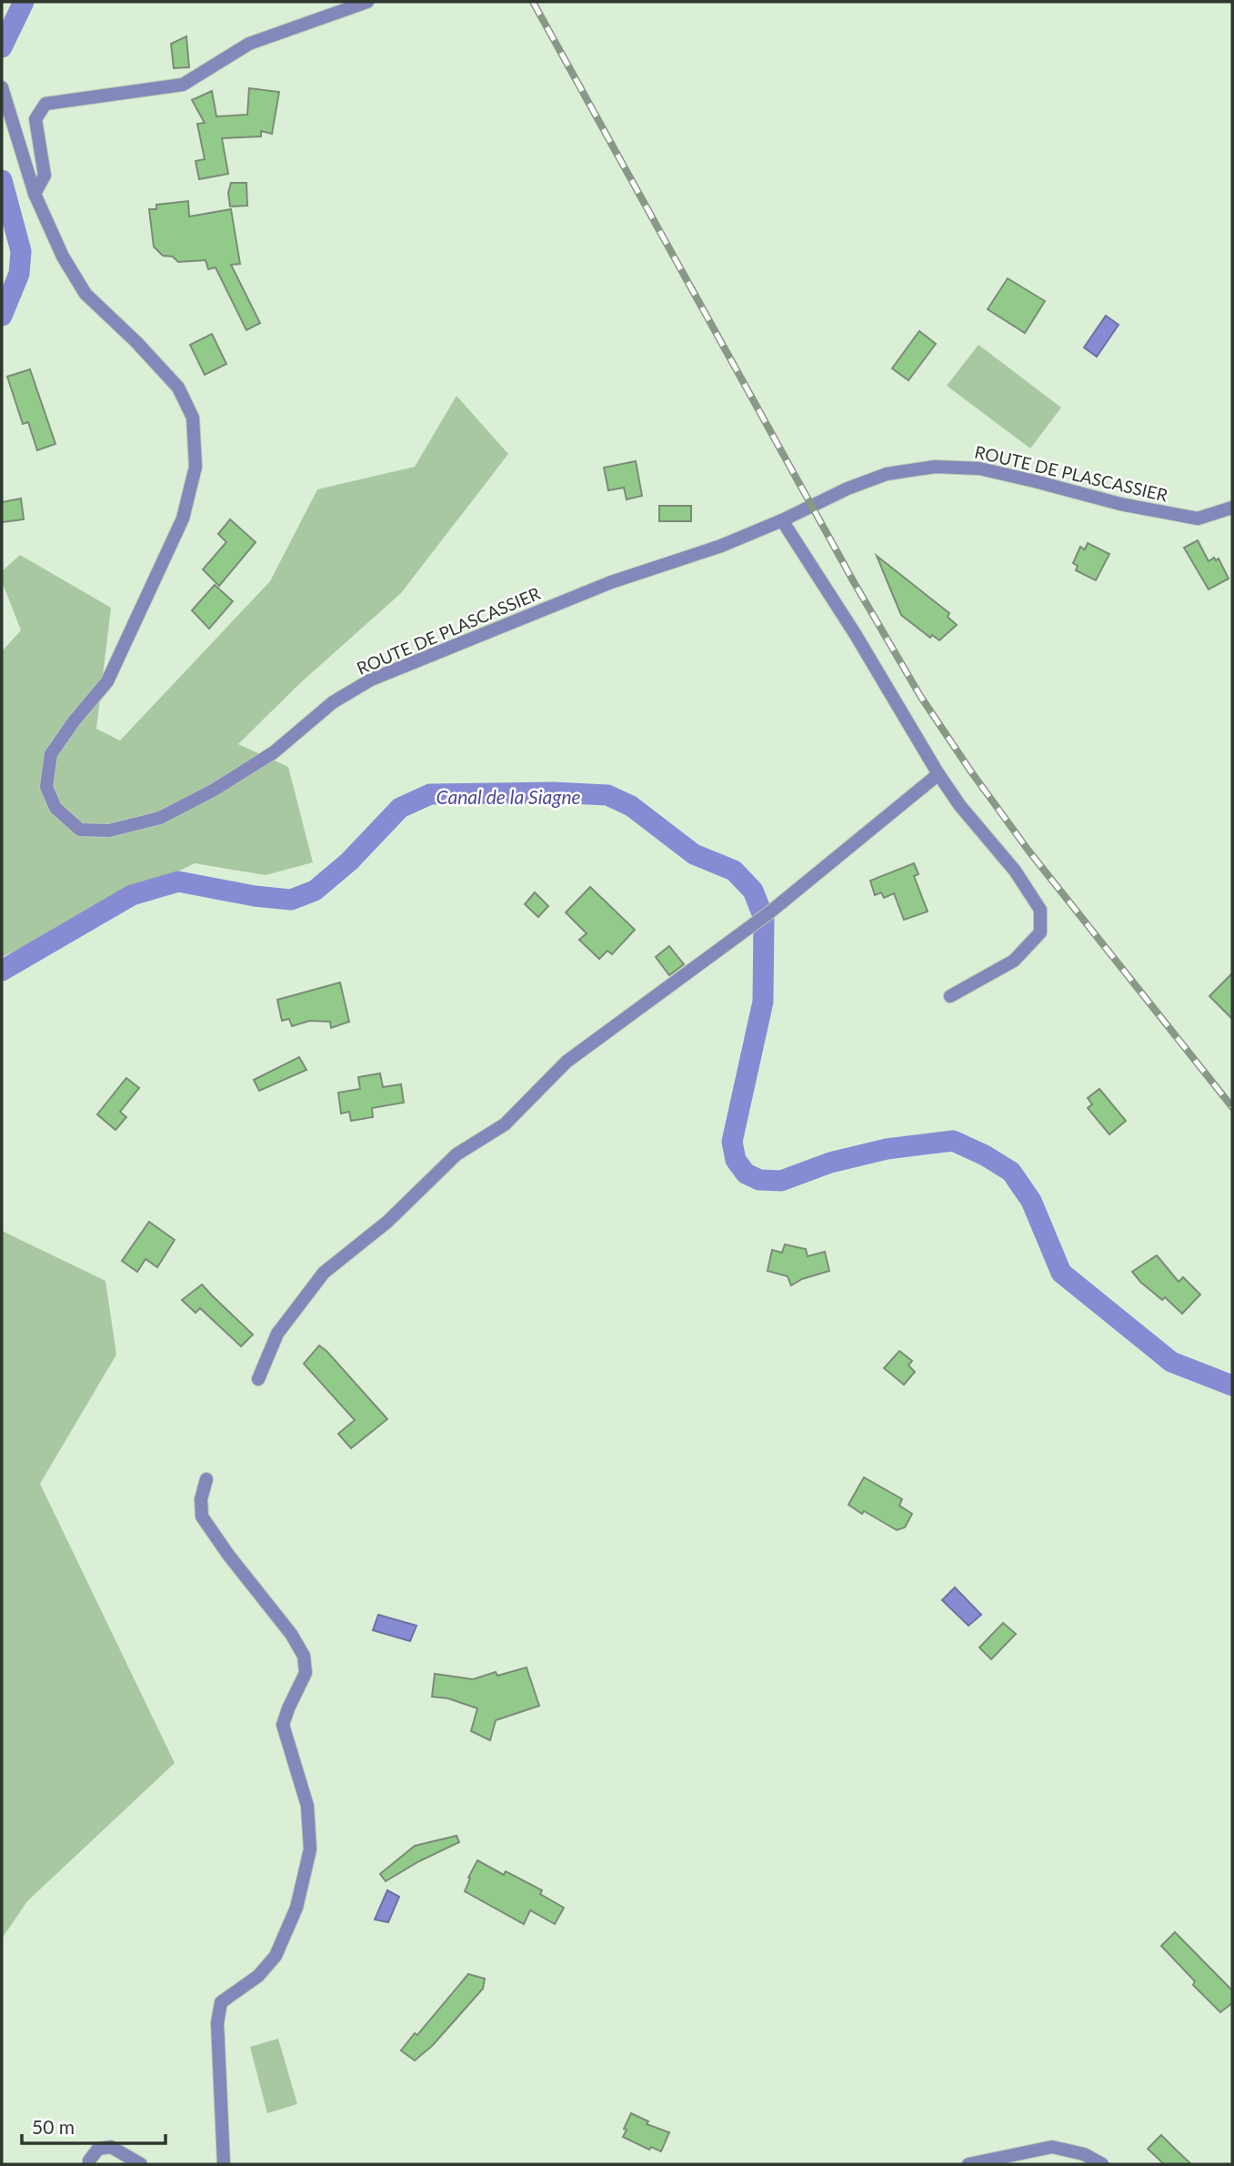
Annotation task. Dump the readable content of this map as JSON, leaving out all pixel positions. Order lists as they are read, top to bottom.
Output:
{
  "streets": {
    "street": ["ROUTE DE PLASCASSIER"]
  },
  "water": ["Canal de la Siagne"],
  "scale_bar": "50 m"
}
